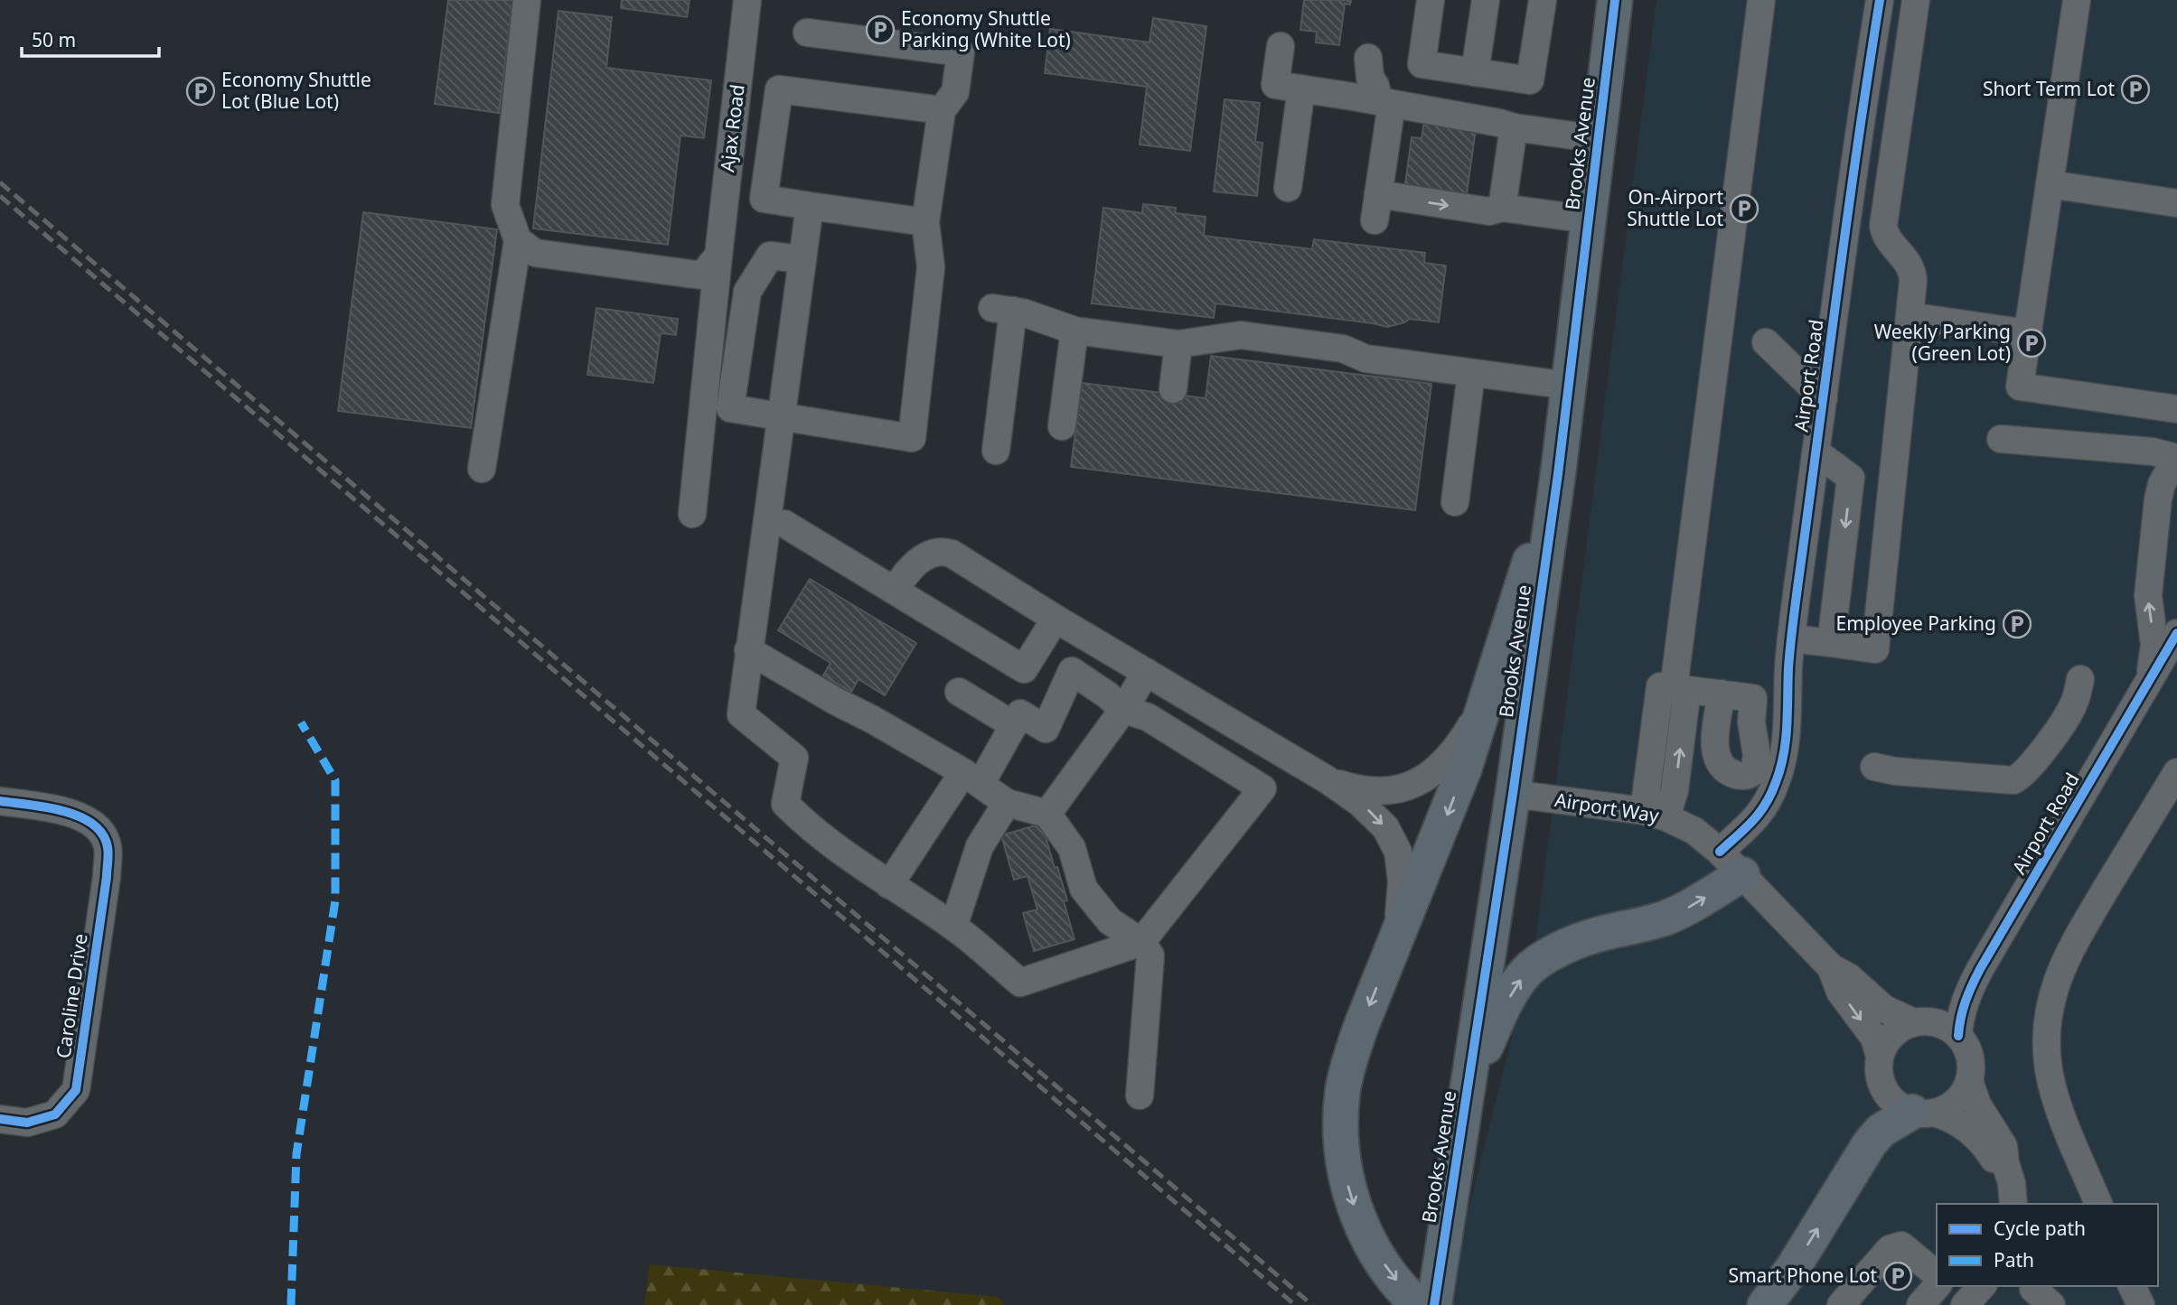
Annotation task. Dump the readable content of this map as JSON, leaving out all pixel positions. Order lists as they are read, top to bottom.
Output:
{
  "streets": {
    "main road": ["Brooks Avenue"],
    "street": [
      "Ajax Road",
      "Airport Road",
      "Airport Way",
      "Caroline Drive"
    ]
  },
  "crossings": [
    ["Brooks Avenue", "Airport Way"],
    ["Airport Road", "Airport Way"]
  ],
  "places": {
    "parking": [
      "Economy Shuttle Parking (White Lot)",
      "Short Term Lot",
      "Economy Shuttle Lot (Blue Lot)",
      "On-Airport Shuttle Lot",
      "Weekly Parking (Green Lot)",
      "Employee Parking",
      "Smart Phone Lot"
    ]
  },
  "legend": ["Cycle path", "Path"],
  "scale_bar": "50 m"
}
